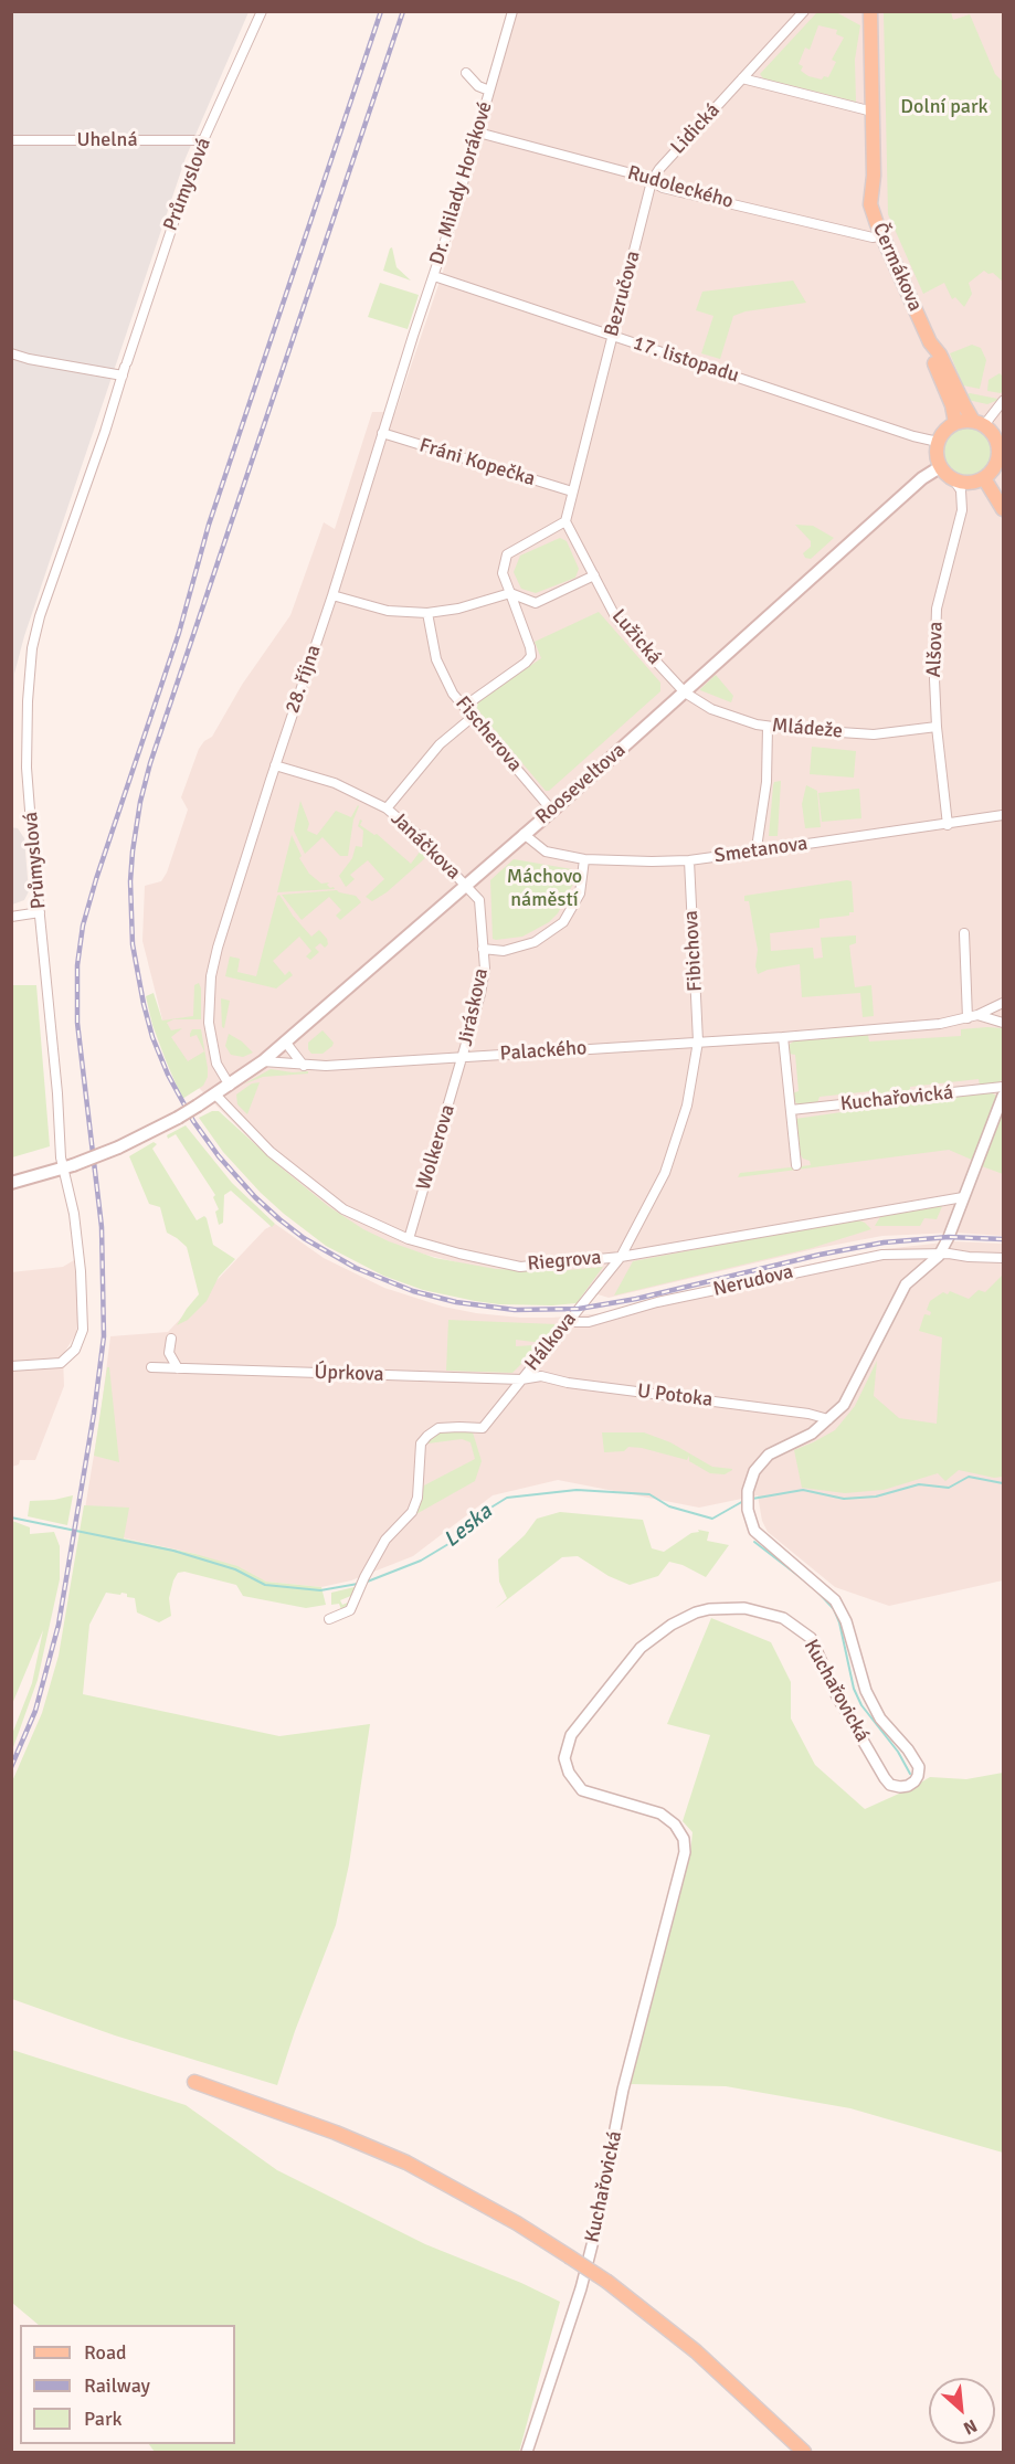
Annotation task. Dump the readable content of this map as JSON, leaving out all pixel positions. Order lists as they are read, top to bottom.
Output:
{
  "streets": {
    "main road": ["Čermákova", "Rooseveltova"],
    "street": [
      "Lidická",
      "Uhelná",
      "Dr. Milady Horákové",
      "Průmyslová",
      "Rudoleckého",
      "Bezručova",
      "17. listopadu",
      "Fráni Kopečka",
      "Lužická",
      "Alšova",
      "28. října",
      "Mládeže",
      "Fischerova",
      "Janáčkova",
      "Smetanova",
      "Fibichova",
      "Jiráskova",
      "Palackého",
      "Kuchařovická",
      "Wolkerova",
      "Riegrova",
      "Nerudova",
      "Hálkova",
      "Úprkova",
      "U Potoka"
    ]
  },
  "crossings": [
    ["Lidická", "Rudoleckého"],
    ["Lidická", "Bezručova"],
    ["Uhelná", "Průmyslová"],
    ["Dr. Milady Horákové", "Rudoleckého"],
    ["Dr. Milady Horákové", "17. listopadu"],
    ["Dr. Milady Horákové", "28. října"],
    ["Průmyslová", "Rooseveltova"],
    ["Rudoleckého", "Čermákova"],
    ["Rudoleckého", "Bezručova"],
    ["Čermákova", "17. listopadu"],
    ["Čermákova", "Alšova"],
    ["Čermákova", "Rooseveltova"],
    ["Bezručova", "17. listopadu"],
    ["Bezručova", "Fráni Kopečka"],
    ["Bezručova", "Lužická"],
    ["17. listopadu", "Alšova"],
    ["17. listopadu", "28. října"],
    ["17. listopadu", "Rooseveltova"],
    ["Fráni Kopečka", "28. října"],
    ["Lužická", "Mládeže"],
    ["Lužická", "Rooseveltova"],
    ["Alšova", "Mládeže"],
    ["Alšova", "Rooseveltova"],
    ["Alšova", "Smetanova"],
    ["28. října", "Rooseveltova"],
    ["28. října", "Janáčkova"],
    ["Mládeže", "Rooseveltova"],
    ["Fischerova", "Rooseveltova"],
    ["Rooseveltova", "Janáčkova"],
    ["Rooseveltova", "Smetanova"],
    ["Rooseveltova", "Jiráskova"],
    ["Rooseveltova", "Palackého"],
    ["Rooseveltova", "Riegrova"],
    ["Janáčkova", "Jiráskova"],
    ["Smetanova", "Fibichova"],
    ["Fibichova", "Palackého"],
    ["Fibichova", "Hálkova"],
    ["Jiráskova", "Palackého"],
    ["Jiráskova", "Wolkerova"],
    ["Palackého", "Wolkerova"],
    ["Palackého", "Hálkova"],
    ["Kuchařovická", "Riegrova"],
    ["Kuchařovická", "Nerudova"],
    ["Kuchařovická", "U Potoka"],
    ["Wolkerova", "Riegrova"],
    ["Riegrova", "Hálkova"],
    ["Nerudova", "Hálkova"],
    ["Hálkova", "Úprkova"],
    ["Hálkova", "U Potoka"],
    ["Úprkova", "U Potoka"]
  ],
  "water": ["Leska"],
  "parks": ["Dolní park", "Máchovo náměstí"],
  "legend": ["Road", "Railway", "Park"],
  "north": "bottom right"
}
